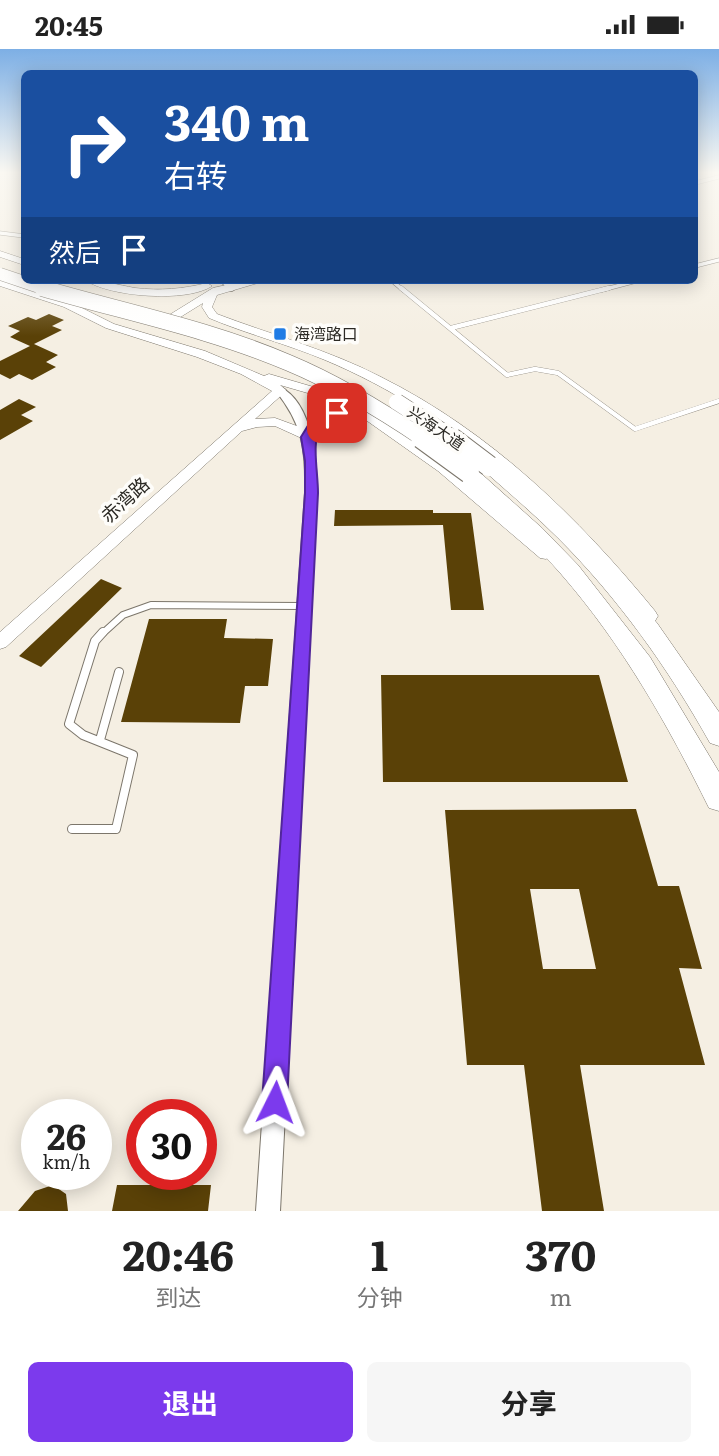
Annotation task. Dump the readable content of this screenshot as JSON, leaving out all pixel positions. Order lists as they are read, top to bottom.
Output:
{
  "streets": {
    "main road": ["兴海大道"],
    "street": ["赤湾路"]
  },
  "crossings": [
    ["兴海大道", "赤湾路"]
  ],
  "places": {
    "transit": ["海湾路口"]
  },
  "page": {
    "status": "20:45",
    "turn": ["340 m", "右转"],
    "then": "然后",
    "speed": "26 km/h",
    "limit": "30",
    "eta": [
      "20:46",
      "到达",
      "1",
      "分钟",
      "370",
      "m"
    ],
    "buttons": ["退出", "分享"]
  }
}
